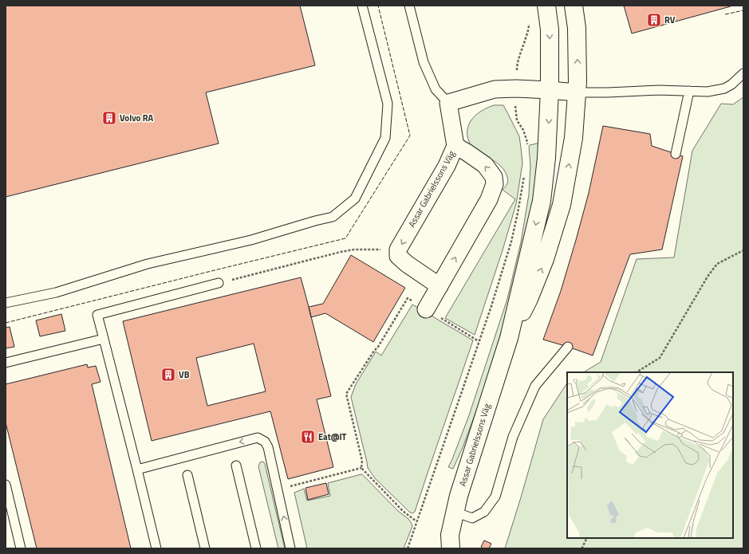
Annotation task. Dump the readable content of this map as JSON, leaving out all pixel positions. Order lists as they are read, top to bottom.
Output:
{
  "streets": {
    "street": ["Assar Gabrielssons Väg"]
  },
  "places": {
    "building": ["RV", "Volvo RA", "VB"],
    "restaurant": ["Eat@IT"]
  }
}
